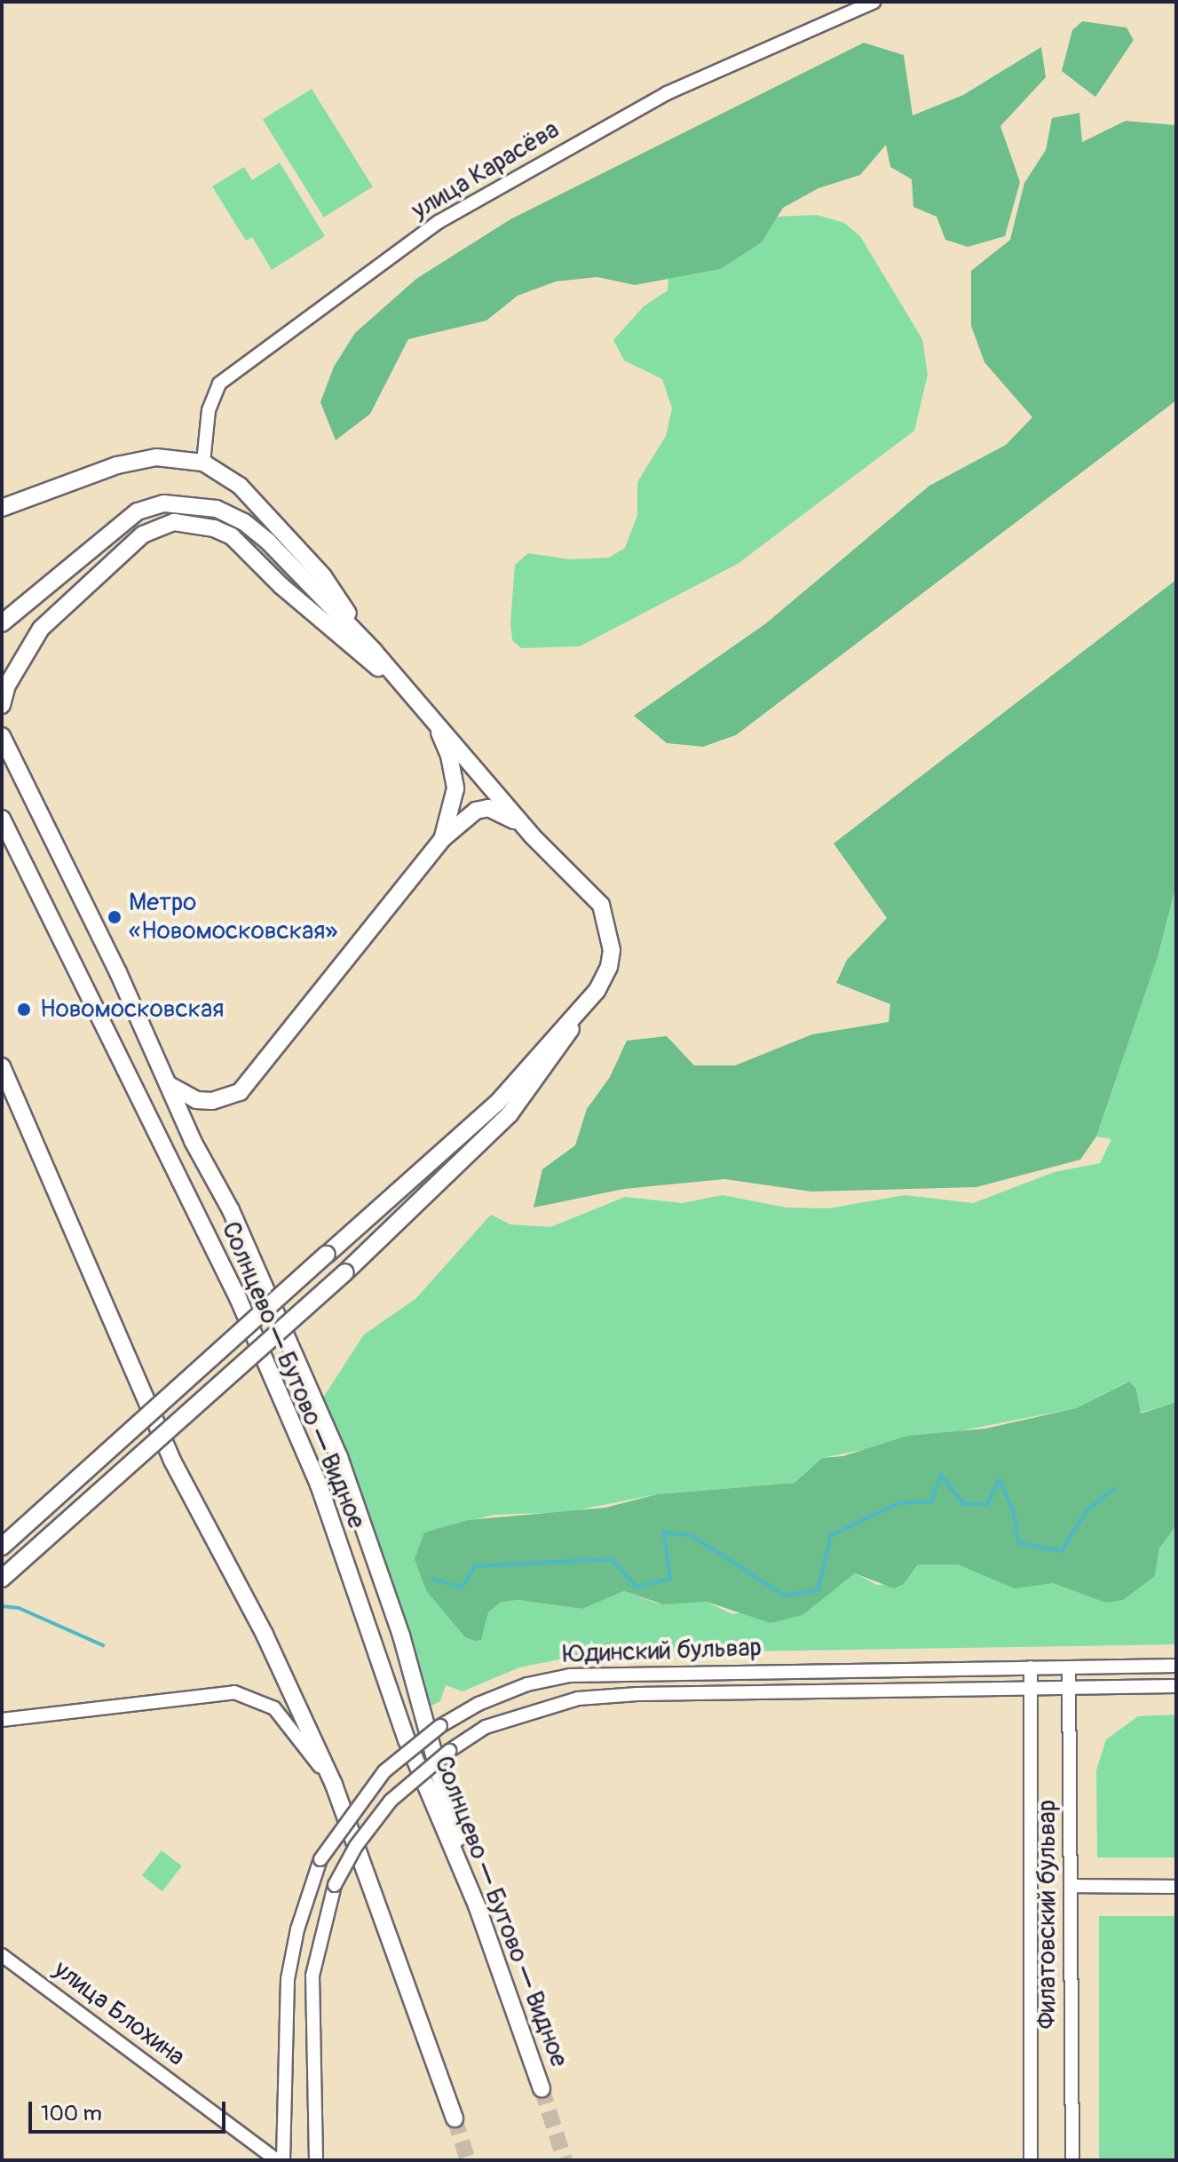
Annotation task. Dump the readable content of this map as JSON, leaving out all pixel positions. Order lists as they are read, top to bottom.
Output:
{
  "streets": {
    "main road": ["Солнцево — Бутово — Видное"],
    "street": [
      "улица Карасёва",
      "Юдинский бульвар",
      "Филатовский бульвар",
      "улица Блохина"
    ]
  },
  "crossings": [
    ["Юдинский бульвар", "Филатовский бульвар"]
  ],
  "places": ["Метро «Новомосковская»", "Новомосковская"],
  "scale_bar": "100 m"
}
